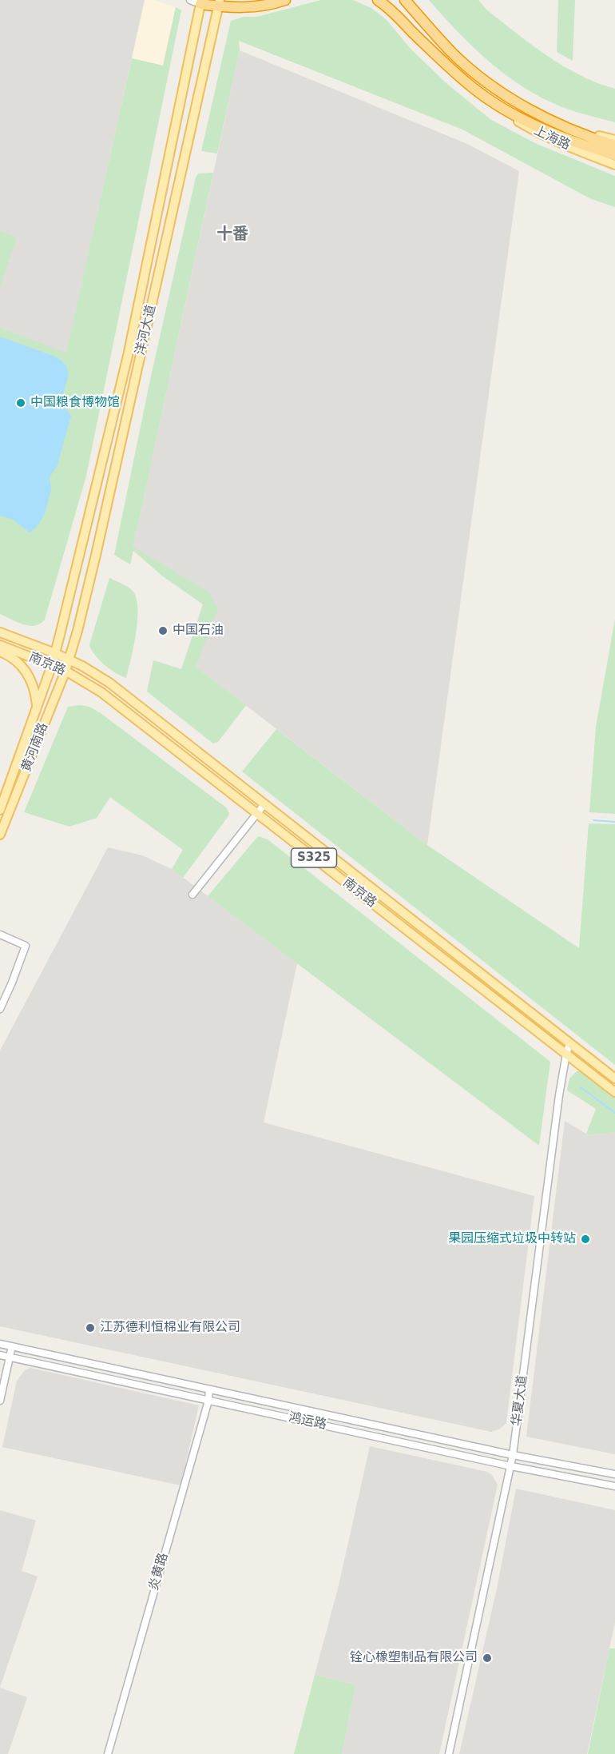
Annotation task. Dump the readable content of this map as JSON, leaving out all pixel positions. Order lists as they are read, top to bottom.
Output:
{
  "streets": {
    "highway": ["上海路"],
    "main road": [
      "洋河大道",
      "南京路",
      "黄河南路",
      "S325"
    ],
    "street": ["华夏大道", "鸿运路", "炎黄路"]
  },
  "crossings": [
    ["洋河大道", "南京路"],
    ["洋河大道", "黄河南路"],
    ["南京路", "黄河南路"],
    ["南京路", "华夏大道"],
    ["华夏大道", "鸿运路"],
    ["鸿运路", "炎黄路"]
  ],
  "districts": ["十番"],
  "places": [
    "中国粮食博物馆",
    "中国石油",
    "果园压缩式垃圾中转站",
    "江苏德利恒棉业有限公司",
    "铨心橡塑制品有限公司"
  ]
}
